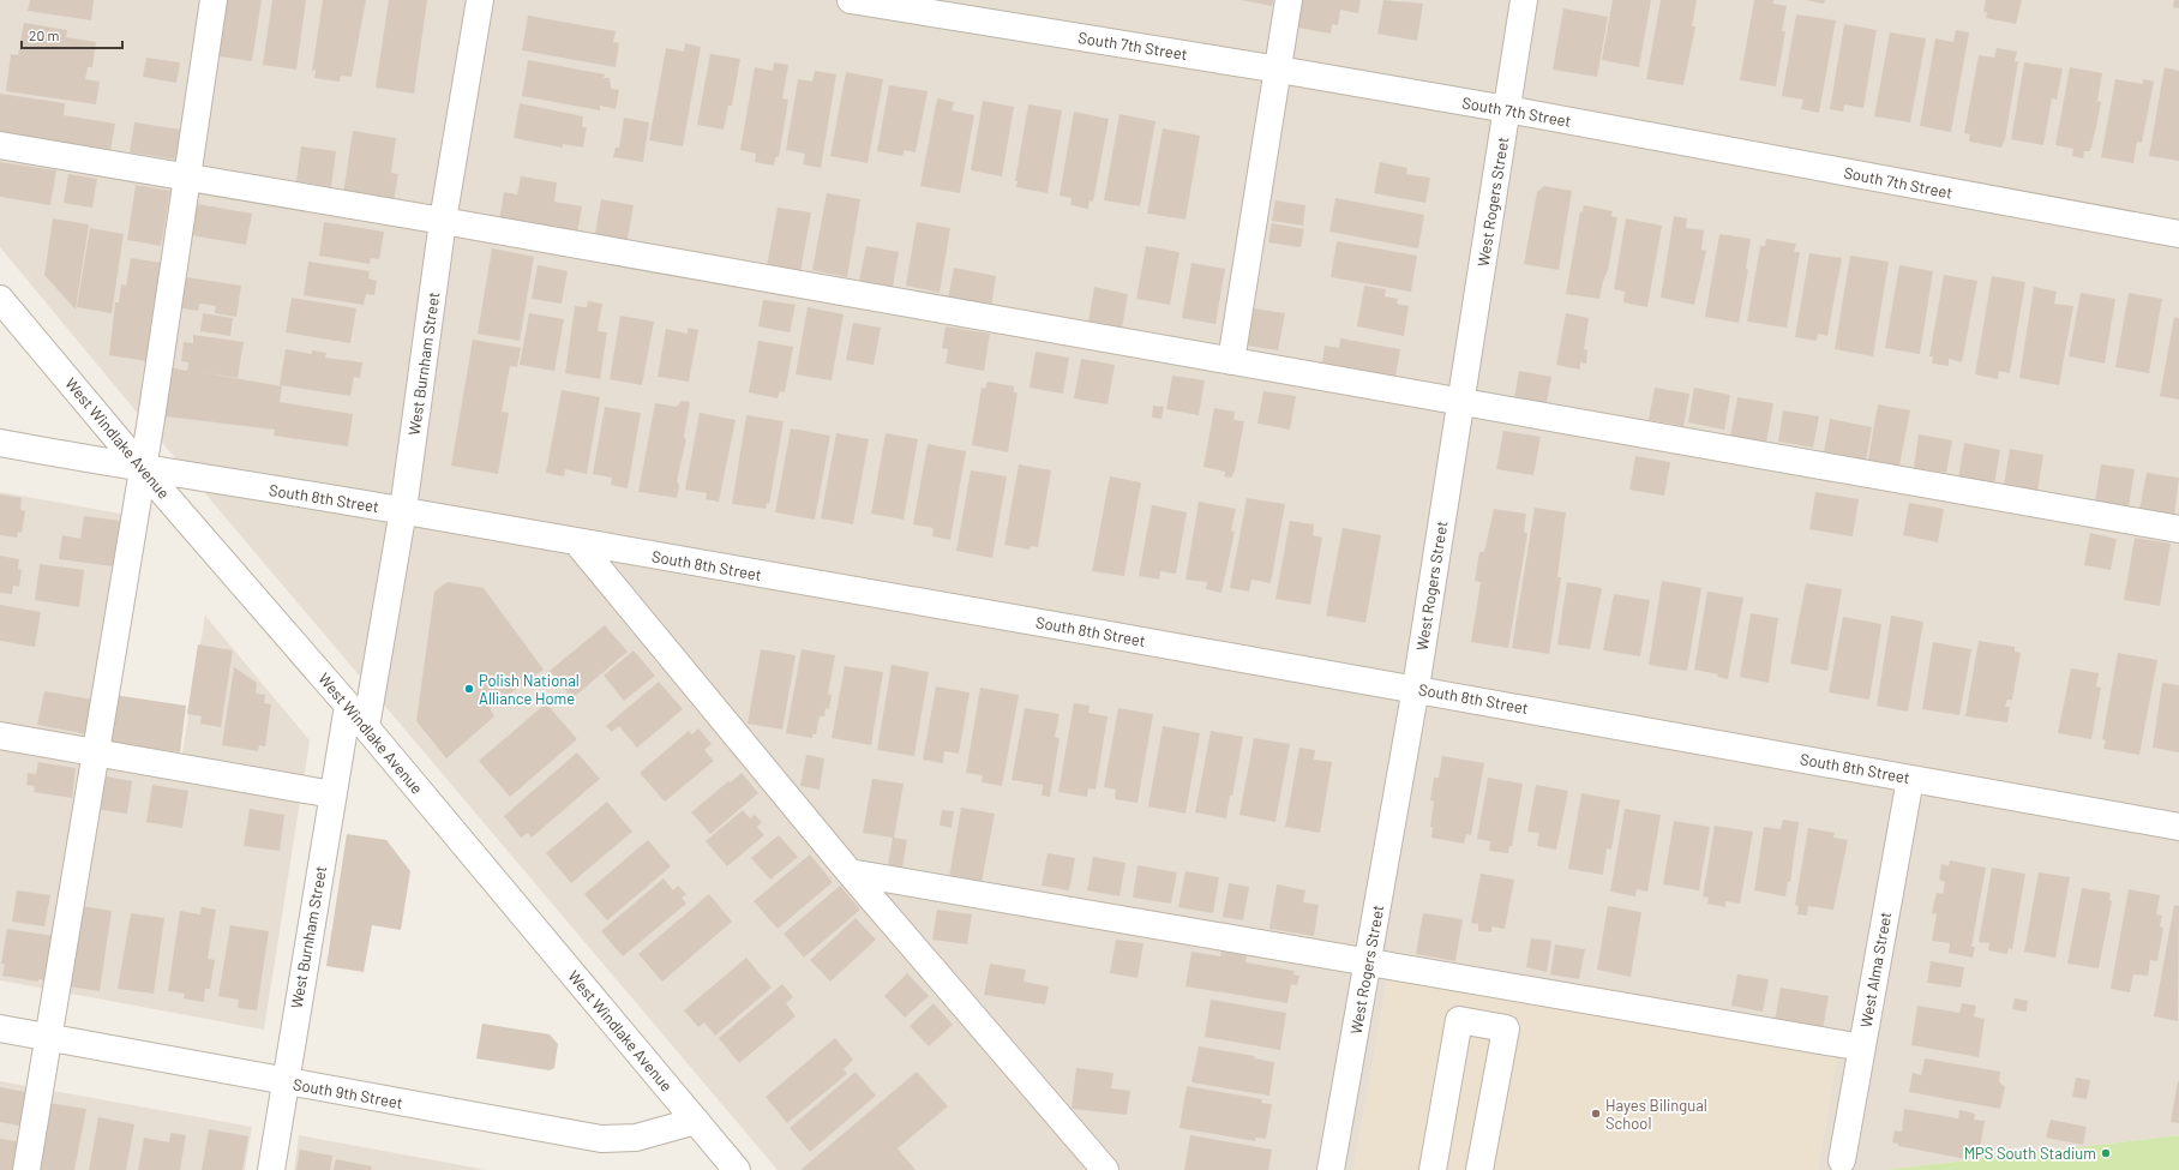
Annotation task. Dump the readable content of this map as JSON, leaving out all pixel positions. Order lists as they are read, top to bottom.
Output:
{
  "streets": {
    "street": [
      "South 7th Street",
      "West Rogers Street",
      "West Burnham Street",
      "West Windlake Avenue",
      "South 8th Street",
      "West Alma Street",
      "South 9th Street"
    ]
  },
  "crossings": [
    ["South 7th Street", "West Rogers Street"],
    ["West Rogers Street", "South 8th Street"],
    ["West Burnham Street", "West Windlake Avenue"],
    ["West Burnham Street", "South 8th Street"],
    ["West Burnham Street", "South 9th Street"],
    ["West Windlake Avenue", "South 8th Street"],
    ["West Windlake Avenue", "South 9th Street"],
    ["South 8th Street", "West Alma Street"]
  ],
  "places": ["Polish National Alliance Home", "Hayes Bilingual School", "MPS South Stadium"],
  "scale_bar": "20 m"
}
